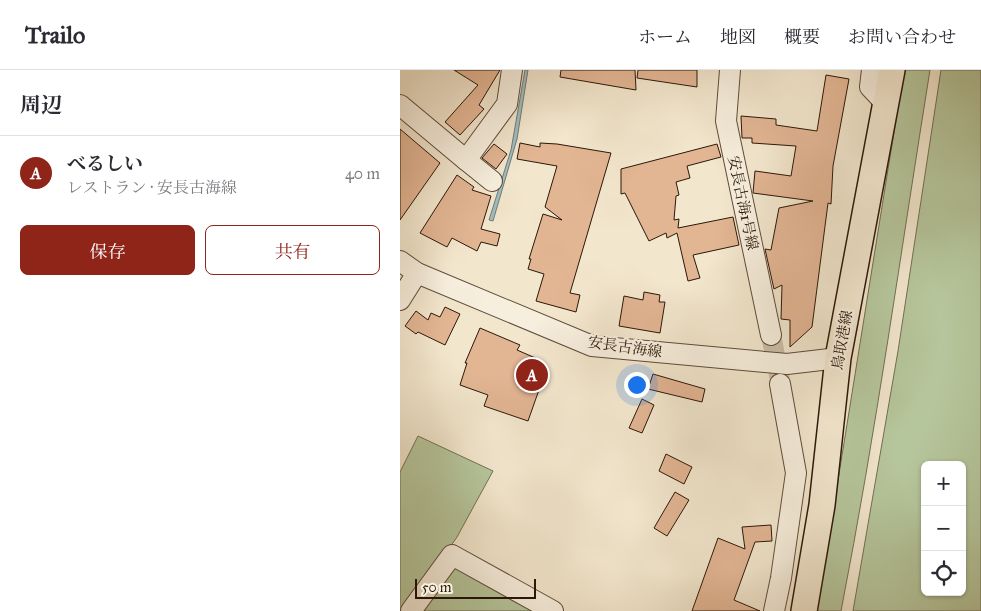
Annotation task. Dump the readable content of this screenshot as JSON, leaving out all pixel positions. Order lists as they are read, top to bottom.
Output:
{
  "streets": {
    "main road": ["鳥取港線"],
    "street": ["安長古海1号線", "安長古海線"]
  },
  "crossings": [
    ["鳥取港線", "安長古海線"]
  ],
  "scale_bar": "50 m",
  "page": {
    "header": "Trailo",
    "nav": [
      "ホーム",
      "地図",
      "概要",
      "お問い合わせ"
    ],
    "heading": "周辺",
    "list": [
      {
        "mark": "A",
        "name": "べるしい",
        "note": "レストラン · 安長古海線",
        "value": "40 m"
      }
    ],
    "buttons": ["保存", "共有"],
    "pins": "A",
    "map_buttons": ["+", "−"],
    "scale": "50 m"
  }
}
